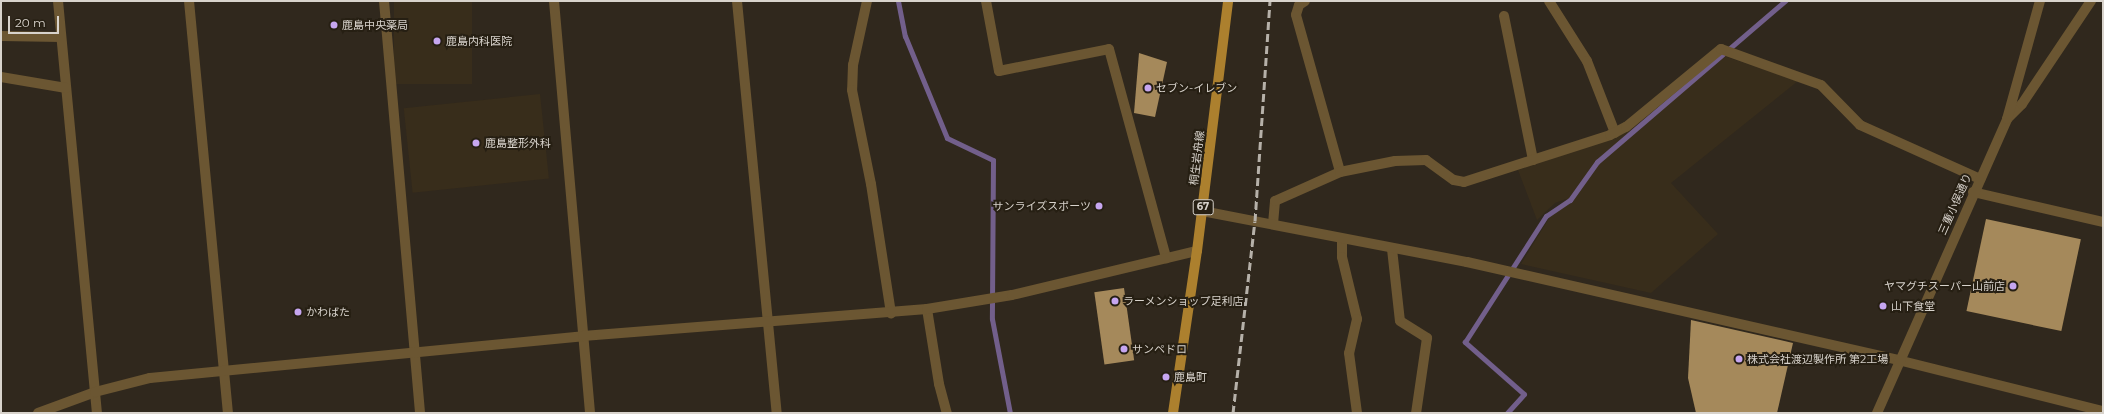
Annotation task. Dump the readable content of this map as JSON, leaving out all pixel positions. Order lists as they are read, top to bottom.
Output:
{
  "streets": {
    "main road": ["桐生岩舟線", "67"],
    "street": ["三重小俣通り"]
  },
  "places": [
    "鹿島中央薬局",
    "鹿島内科医院",
    "セブン-イレブン",
    "鹿島整形外科",
    "サンライズスポーツ",
    "ヤマグチスーパー山前店",
    "ラーメンショップ足利店",
    "山下食堂",
    "かわばた",
    "サンペドロ",
    "株式会社渡辺製作所 第2工場",
    "鹿島町"
  ],
  "scale_bar": "20 m"
}
